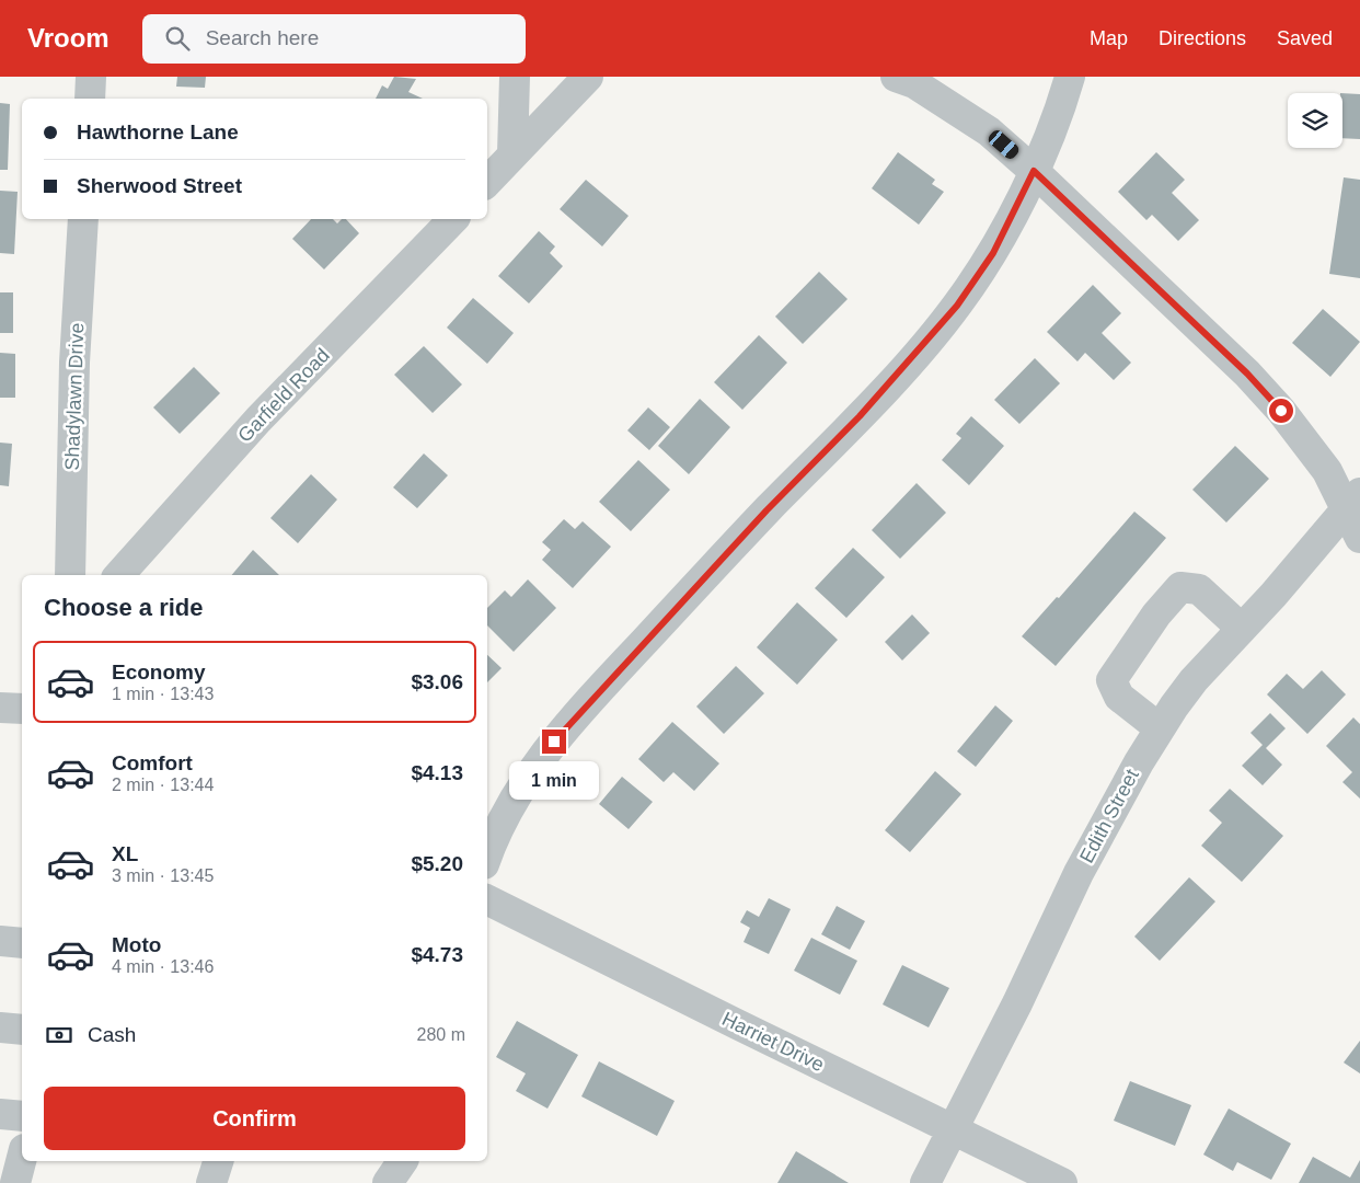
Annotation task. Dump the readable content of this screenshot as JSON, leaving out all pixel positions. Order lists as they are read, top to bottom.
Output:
{
  "streets": {
    "street": [
      "Garfield Road",
      "Shadylawn Drive",
      "Edith Street",
      "Harriet Drive"
    ]
  },
  "crossings": [
    ["Edith Street", "Harriet Drive"]
  ],
  "page": {
    "header": "Vroom",
    "search": "Search here",
    "nav": ["Map", "Directions", "Saved"],
    "banner": ["Hawthorne Lane", "Sherwood Street"],
    "heading": "Choose a ride",
    "list": [
      {
        "name": "Economy",
        "note": "1 min · 13:43",
        "value": "$3.06"
      },
      {
        "name": "Comfort",
        "note": "2 min · 13:44",
        "value": "$4.13"
      },
      {
        "name": "XL",
        "note": "3 min · 13:45",
        "value": "$5.20"
      },
      {
        "name": "Moto",
        "note": "4 min · 13:46",
        "value": "$4.73"
      }
    ],
    "bubble": "1 min",
    "pay": ["Cash", "280 m"],
    "buttons": "Confirm"
  }
}
